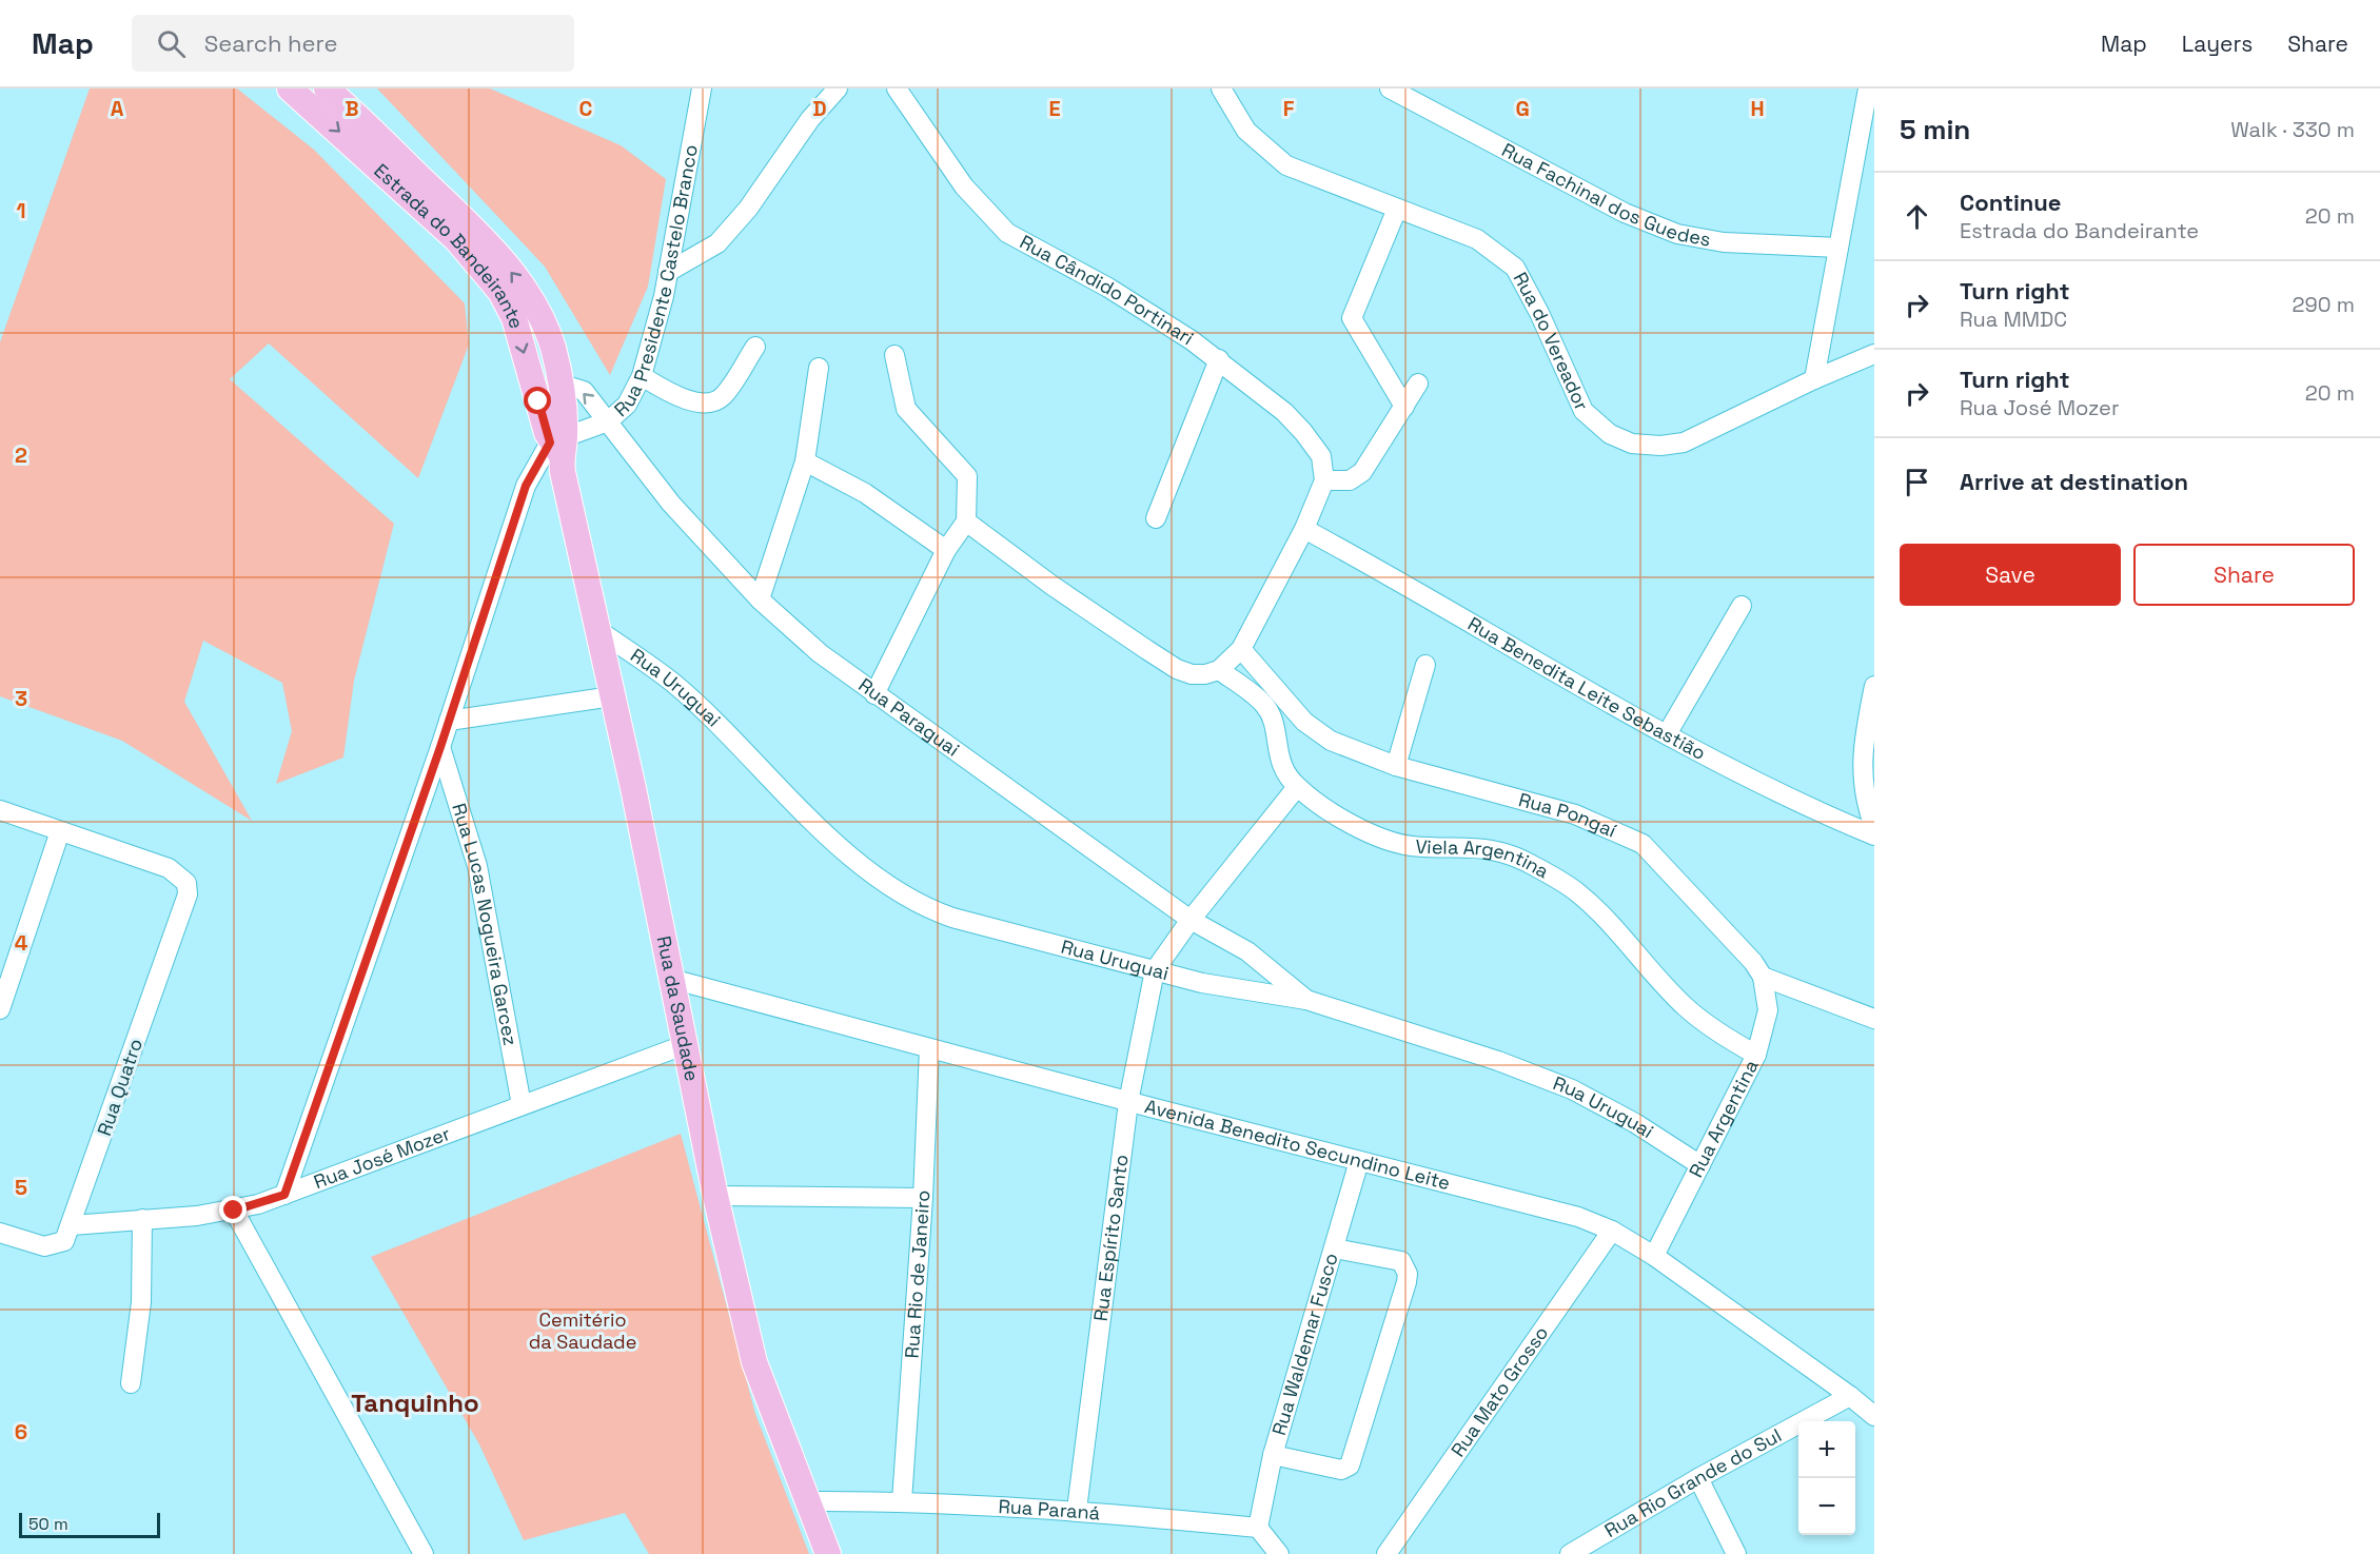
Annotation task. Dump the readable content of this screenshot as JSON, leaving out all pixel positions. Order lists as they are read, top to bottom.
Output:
{
  "streets": {
    "main road": ["Estrada do Bandeirante", "Rua da Saudade"],
    "street": [
      "Rua Fachinal dos Guedes",
      "Rua Presidente Castelo Branco",
      "Rua Cândido Portinari",
      "Rua do Vereador",
      "Rua Benedita Leite Sebastião",
      "Rua Uruguai",
      "Rua Paraguai",
      "Rua Pongaí",
      "Viela Argentina",
      "Rua Lucas Nogueira Garcez",
      "Rua Quatro",
      "Rua Argentina",
      "Avenida Benedito Secundino Leite",
      "Rua José Mozer",
      "Rua Espírito Santo",
      "Rua Rio de Janeiro",
      "Rua Waldemar Fusco",
      "Rua Mato Grosso",
      "Rua Rio Grande do Sul",
      "Rua Paraná"
    ]
  },
  "crossings": [
    ["Estrada do Bandeirante", "Rua Presidente Castelo Branco"],
    ["Estrada do Bandeirante", "Rua Paraguai"],
    ["Estrada do Bandeirante", "Rua da Saudade"],
    ["Rua Presidente Castelo Branco", "Rua Paraguai"],
    ["Rua Presidente Castelo Branco", "Rua da Saudade"],
    ["Rua Uruguai", "Rua Paraguai"],
    ["Rua Uruguai", "Rua da Saudade"],
    ["Rua Uruguai", "Rua Argentina"],
    ["Rua Uruguai", "Rua Espírito Santo"],
    ["Rua Pongaí", "Rua Argentina"],
    ["Viela Argentina", "Rua Argentina"],
    ["Rua Lucas Nogueira Garcez", "Rua José Mozer"],
    ["Rua da Saudade", "Avenida Benedito Secundino Leite"],
    ["Rua da Saudade", "Rua José Mozer"],
    ["Rua da Saudade", "Rua Paraná"],
    ["Rua Quatro", "Rua José Mozer"],
    ["Rua Argentina", "Avenida Benedito Secundino Leite"],
    ["Avenida Benedito Secundino Leite", "Rua Espírito Santo"],
    ["Avenida Benedito Secundino Leite", "Rua Rio de Janeiro"],
    ["Avenida Benedito Secundino Leite", "Rua Waldemar Fusco"],
    ["Avenida Benedito Secundino Leite", "Rua Mato Grosso"],
    ["Avenida Benedito Secundino Leite", "Rua Rio Grande do Sul"],
    ["Rua Espírito Santo", "Rua Paraná"],
    ["Rua Rio de Janeiro", "Rua Paraná"],
    ["Rua Waldemar Fusco", "Rua Paraná"]
  ],
  "districts": ["Tanquinho"],
  "parks": ["Cemitério da Saudade"],
  "scale_bar": "50 m",
  "page": {
    "header": "Map",
    "search": "Search here",
    "nav": ["Map", "Layers", "Share"],
    "heading": ["5 min", "Walk · 330 m"],
    "list": [
      ["Continue", "Estrada do Bandeirante", "20 m"],
      ["Turn right", "Rua MMDC", "290 m"],
      ["Turn right", "Rua José Mozer", "20 m"],
      "Arrive at destination"
    ],
    "buttons": ["Save", "Share"],
    "map_buttons": ["+", "−"],
    "scale": "50 m"
  },
  "grid": {
    "columns": [
      "A",
      "B",
      "C",
      "D",
      "E",
      "F",
      "G",
      "H"
    ],
    "rows": [
      "1",
      "2",
      "3",
      "4",
      "5",
      "6"
    ]
  }
}
